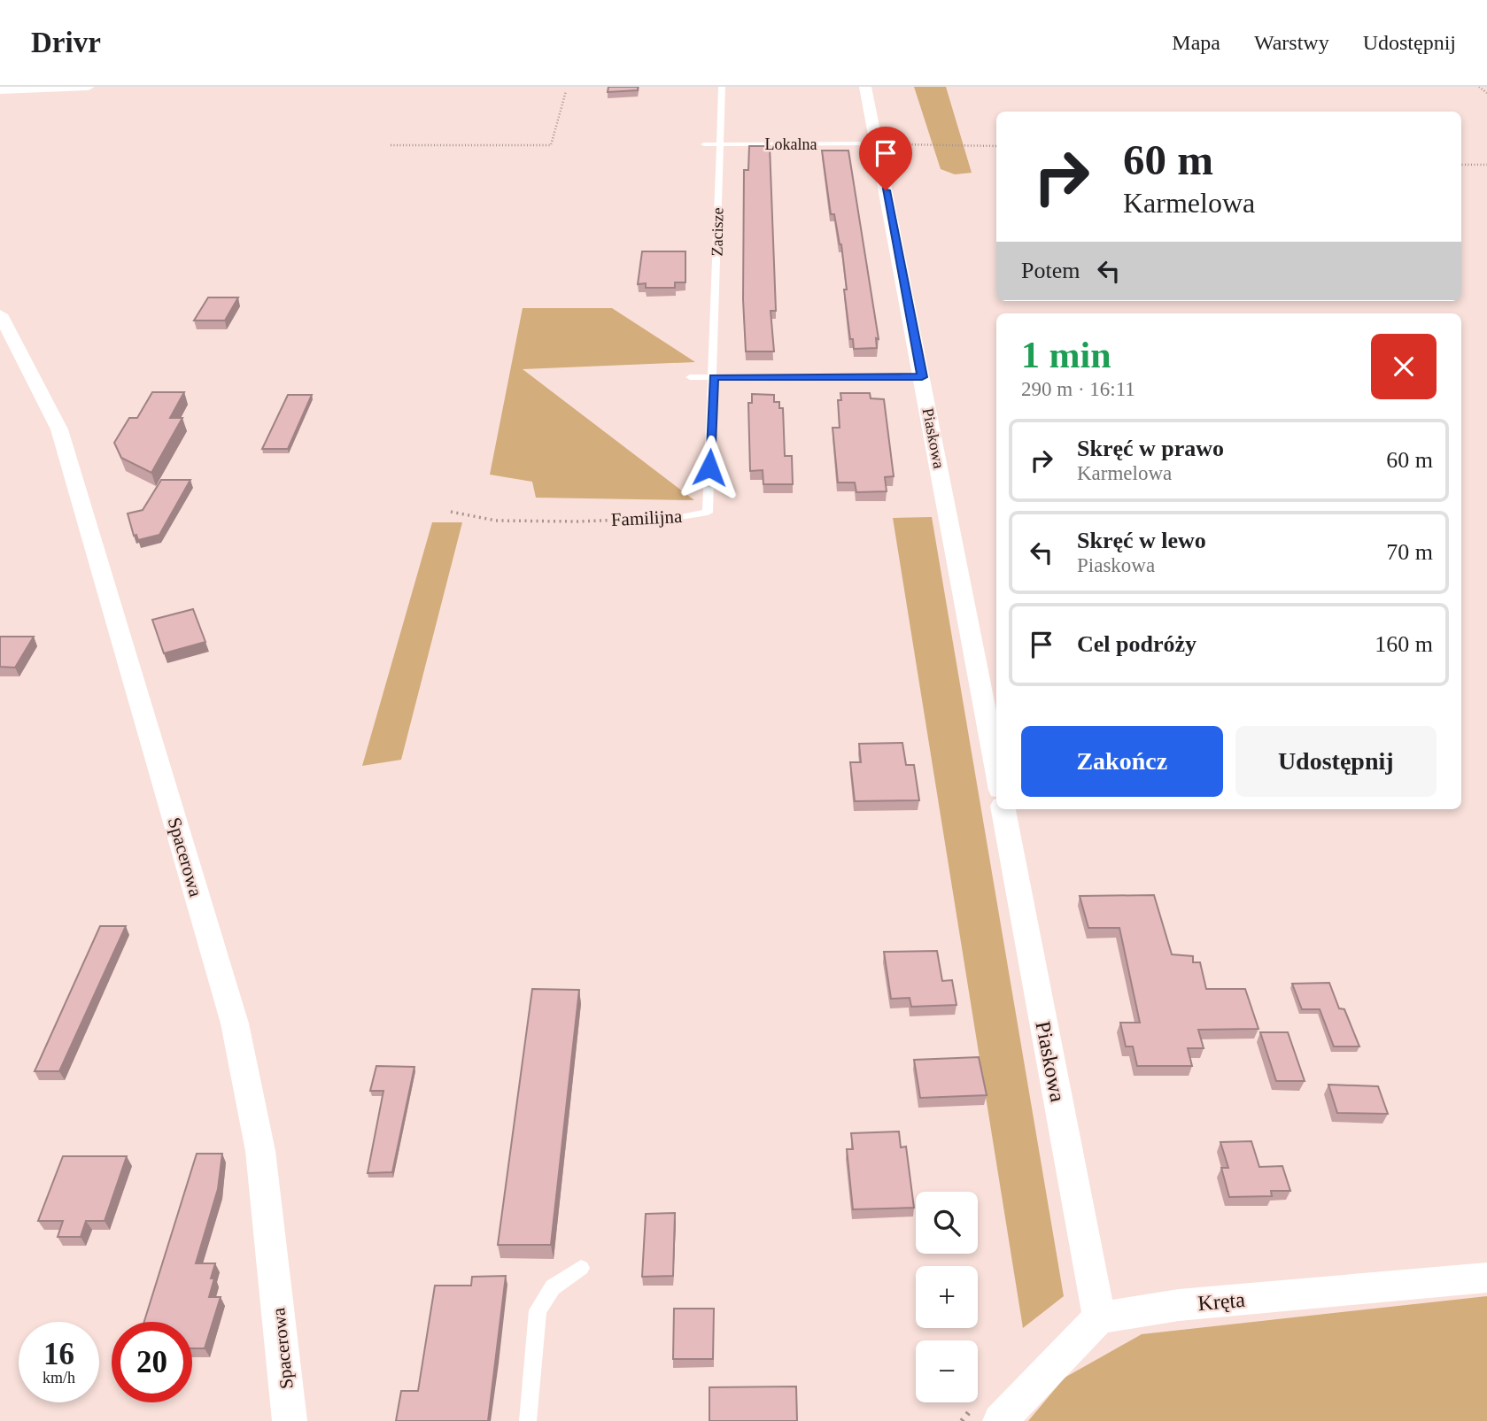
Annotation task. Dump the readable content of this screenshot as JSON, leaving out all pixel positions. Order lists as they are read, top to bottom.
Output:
{
  "streets": {
    "street": ["Piaskowa", "Spacerowa", "Kręta"],
    "lane": ["Lokalna", "Zacisze", "Familijna"]
  },
  "crossings": [
    ["Lokalna", "Zacisze"],
    ["Lokalna", "Piaskowa"],
    ["Zacisze", "Familijna"],
    ["Piaskowa", "Kręta"]
  ],
  "page": {
    "header": "Drivr",
    "nav": ["Mapa", "Warstwy", "Udostępnij"],
    "turn": ["60 m", "Karmelowa"],
    "then": "Potem",
    "heading": ["1 min", "290 m · 16:11"],
    "list": [
      {
        "name": "Skręć w prawo",
        "note": "Karmelowa",
        "value": "60 m"
      },
      {
        "name": "Skręć w lewo",
        "note": "Piaskowa",
        "value": "70 m"
      },
      {
        "name": "Cel podróży",
        "value": "160 m"
      }
    ],
    "buttons": ["Zakończ", "Udostępnij"],
    "map_buttons": ["+", "−"],
    "speed": "16 km/h",
    "limit": "20"
  }
}
